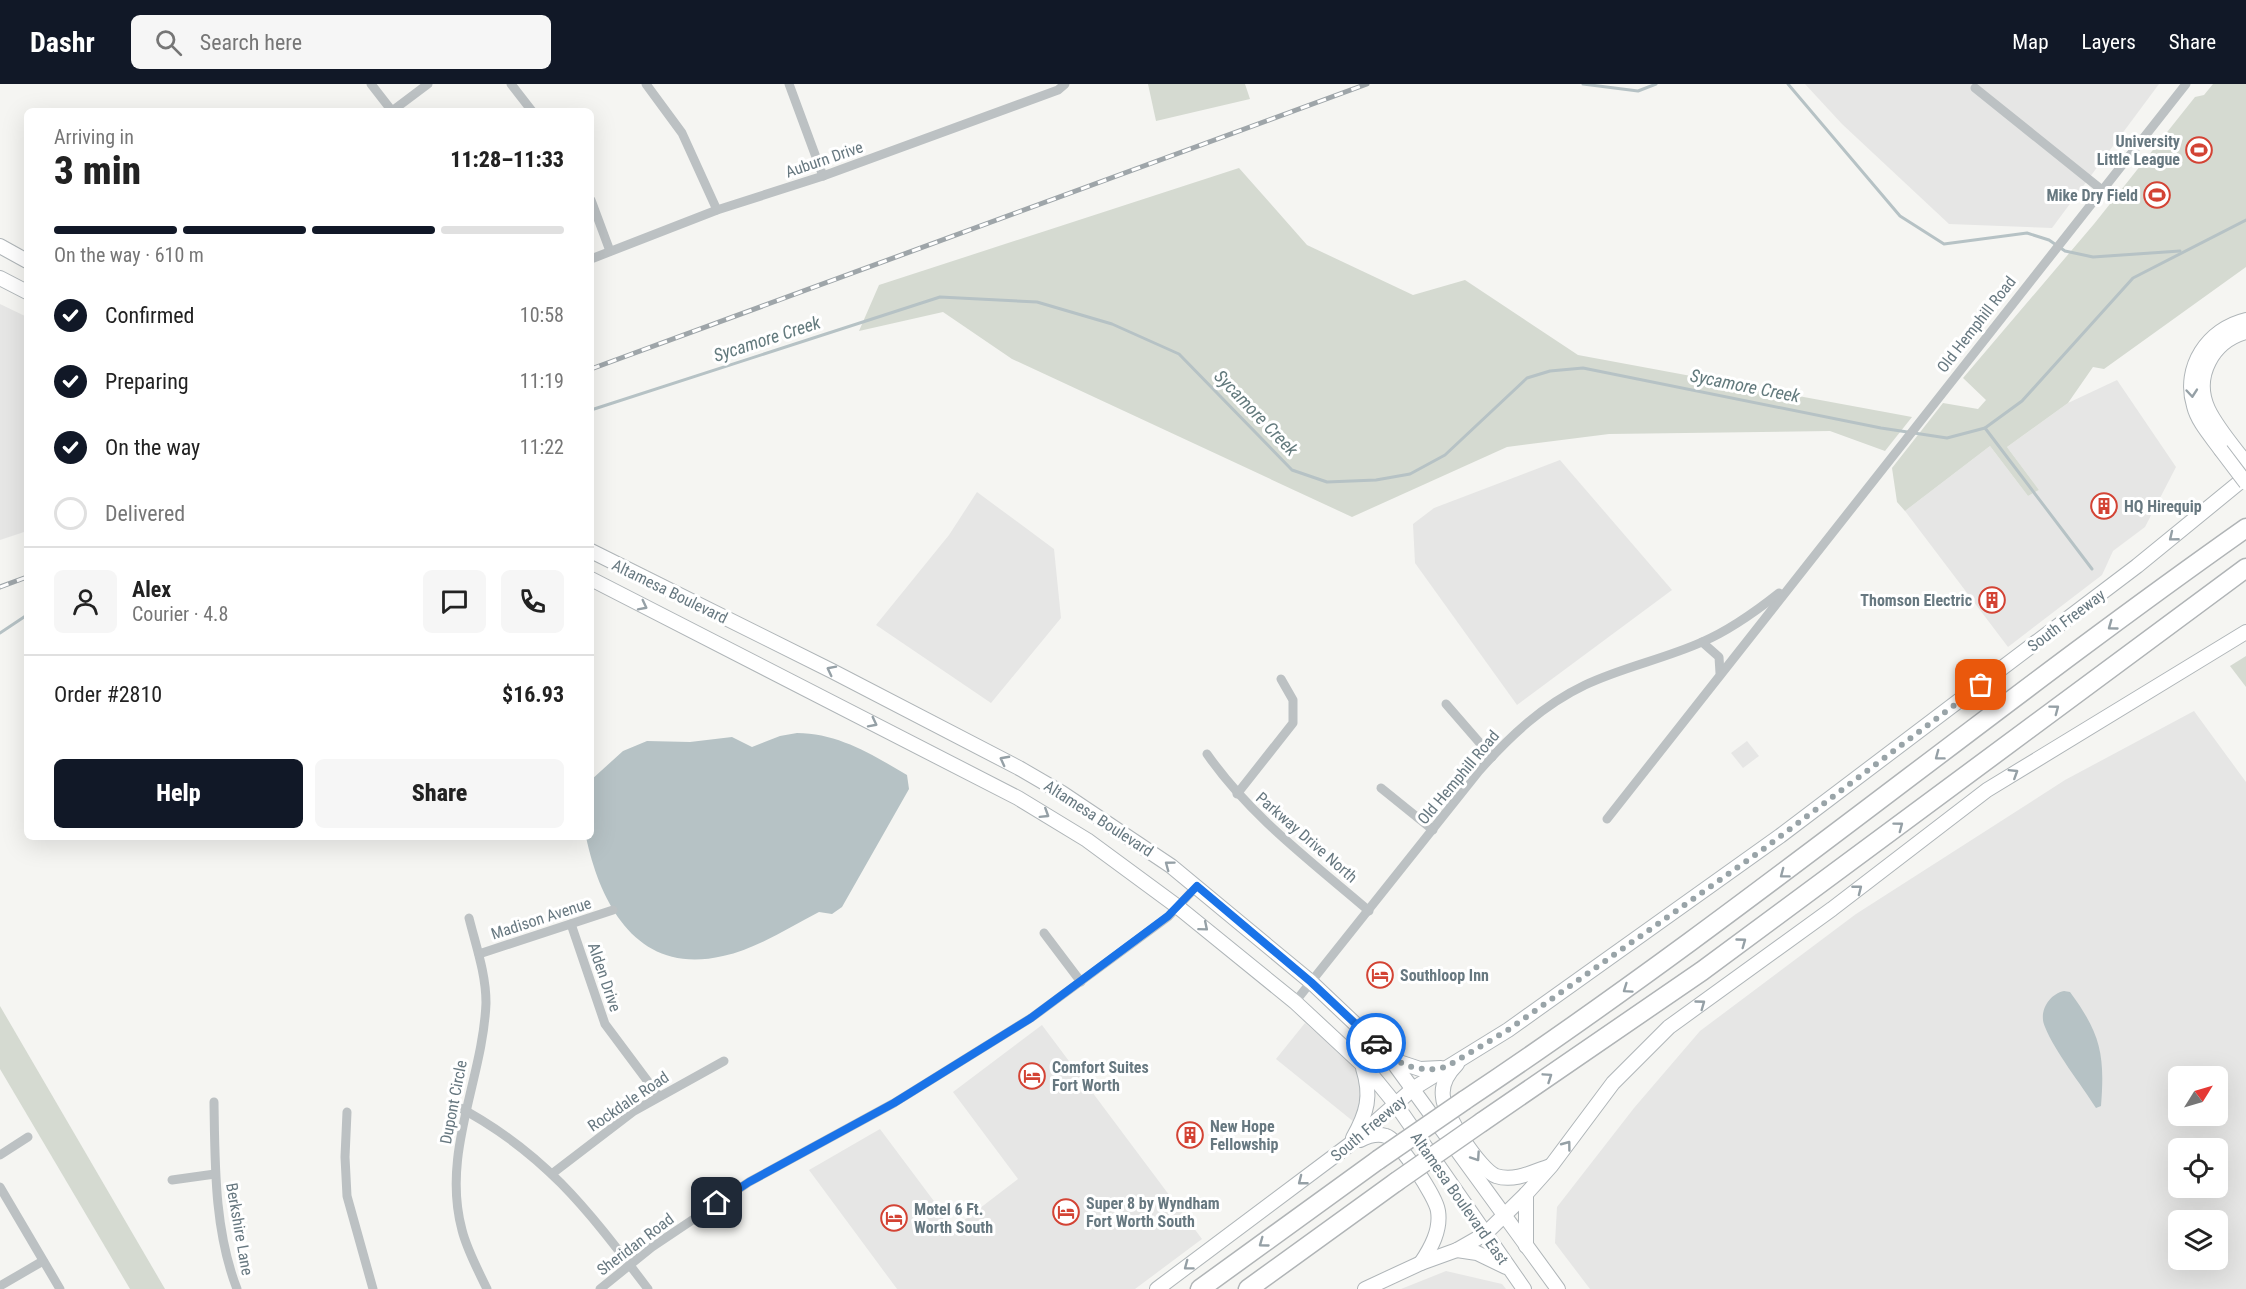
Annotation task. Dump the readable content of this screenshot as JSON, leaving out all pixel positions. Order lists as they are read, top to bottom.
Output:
{
  "streets": {
    "highway": ["South Freeway"],
    "main road": ["Altamesa Boulevard", "Altamesa Boulevard East"],
    "street": [
      "Auburn Drive",
      "Old Hemphill Road",
      "Parkway Drive North",
      "Madison Avenue",
      "Alden Drive",
      "Rockdale Road",
      "Dupont Circle",
      "Berkshire Lane",
      "Sheridan Road"
    ]
  },
  "crossings": [
    ["Old Hemphill Road", "Altamesa Boulevard"],
    ["Old Hemphill Road", "Parkway Drive North"],
    ["Altamesa Boulevard", "South Freeway"],
    ["Altamesa Boulevard", "Altamesa Boulevard East"],
    ["Altamesa Boulevard", "Sheridan Road"],
    ["South Freeway", "Altamesa Boulevard East"],
    ["Madison Avenue", "Alden Drive"],
    ["Madison Avenue", "Dupont Circle"],
    ["Alden Drive", "Rockdale Road"]
  ],
  "water": ["Sycamore Creek"],
  "places": {
    "sports": ["University Little League", "Mike Dry Field"],
    "building": ["HQ Hirequip", "Thomson Electric", "New Hope Fellowship"],
    "hotel": [
      "Southloop Inn",
      "Comfort Suites Fort Worth",
      "Super 8 by Wyndham Fort Worth South",
      "Motel 6 Ft. Worth South"
    ]
  },
  "north": "top right",
  "page": {
    "header": "Dashr",
    "search": "Search here",
    "nav": ["Map", "Layers", "Share"],
    "heading": ["3 min", "Arriving in", "11:28–11:33"],
    "panel": [
      "Alex",
      "Courier · 4.8",
      "Order #2810",
      "$16.93"
    ],
    "bar": "On the way · 610 m",
    "list": [
      ["Confirmed", "10:58"],
      ["Preparing", "11:19"],
      ["On the way", "11:22"],
      "Delivered"
    ],
    "buttons": ["Help", "Share"]
  }
}
